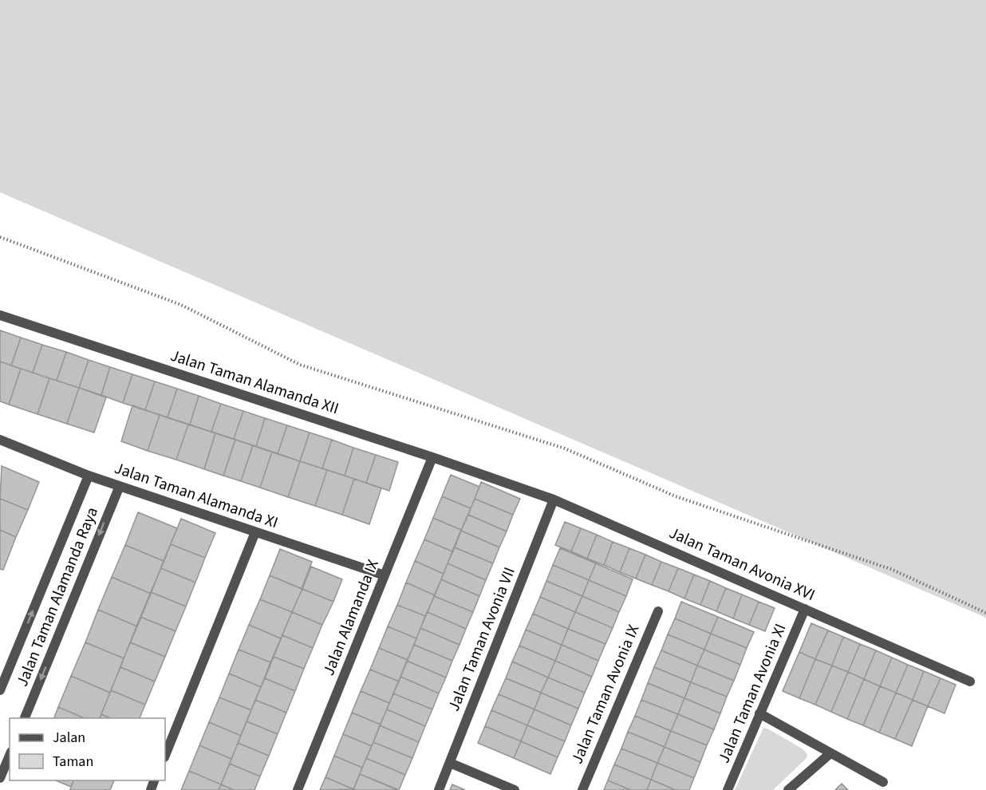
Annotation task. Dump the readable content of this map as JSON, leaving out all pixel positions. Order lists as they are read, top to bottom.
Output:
{
  "streets": {
    "street": [
      "Jalan Taman Alamanda XII",
      "Jalan Taman Alamanda XI",
      "Jalan Taman Avonia XVI",
      "Jalan Taman Alamanda Raya",
      "Jalan Alamanda IX",
      "Jalan Taman Avonia VII",
      "Jalan Taman Avonia XI",
      "Jalan Taman Avonia IX"
    ]
  },
  "crossings": [
    ["Jalan Taman Alamanda XII", "Jalan Taman Avonia XVI"],
    ["Jalan Taman Alamanda XII", "Jalan Alamanda IX"],
    ["Jalan Taman Alamanda XI", "Jalan Taman Alamanda Raya"],
    ["Jalan Taman Alamanda XI", "Jalan Alamanda IX"],
    ["Jalan Taman Avonia XVI", "Jalan Taman Avonia VII"],
    ["Jalan Taman Avonia XVI", "Jalan Taman Avonia XI"]
  ],
  "legend": ["Jalan", "Taman"]
}
